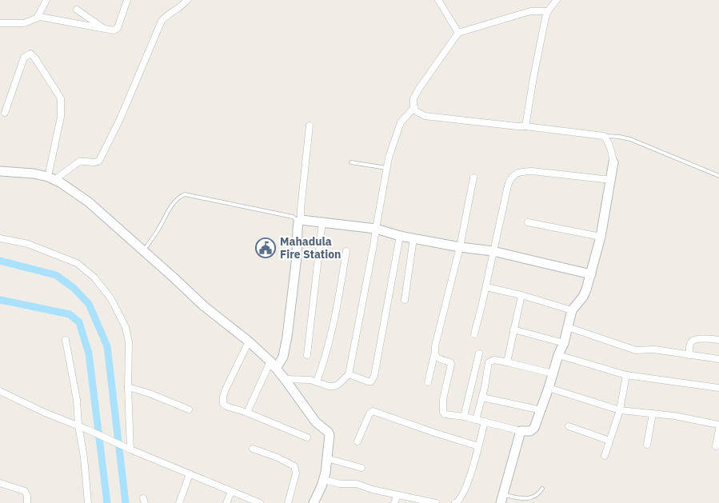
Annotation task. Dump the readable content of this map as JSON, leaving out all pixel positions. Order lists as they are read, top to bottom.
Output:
{
  "places": {
    "public building": ["Mahadula Fire Station"]
  }
}
